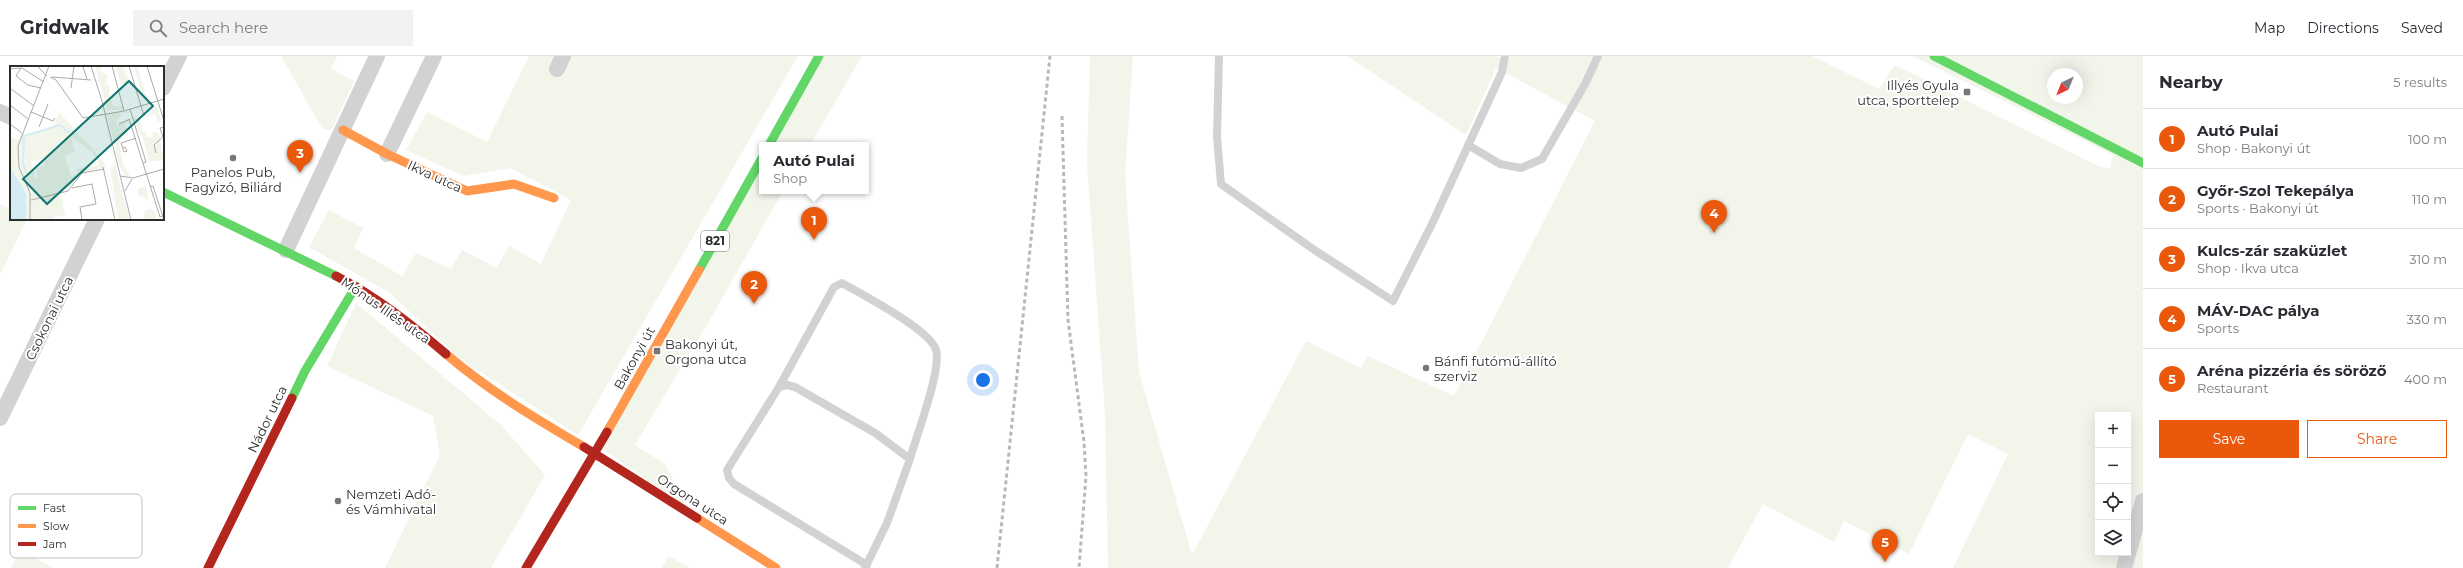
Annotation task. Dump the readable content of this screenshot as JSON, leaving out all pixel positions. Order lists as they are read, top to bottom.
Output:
{
  "streets": {
    "street": [
      "Ikva utca",
      "821",
      "Mónus Illés utca",
      "Csokonai utca",
      "Bakonyi út",
      "Nádor utca",
      "Orgona utca"
    ]
  },
  "crossings": [
    ["Mónus Illés utca", "Bakonyi út"],
    ["Mónus Illés utca", "Nádor utca"],
    ["Mónus Illés utca", "Orgona utca"],
    ["Bakonyi út", "Orgona utca"]
  ],
  "places": {
    "transit": ["Illyés Gyula utca, sporttelep", "Bakonyi út, Orgona utca"],
    "other": ["Panelos Pub, Fagyizó, Biliárd", "Bánfi futómű-állító szerviz", "Nemzeti Adó- és Vámhivatal"]
  },
  "legend": ["Fast", "Slow", "Jam"],
  "north": "bottom left",
  "page": {
    "header": "Gridwalk",
    "search": "Search here",
    "nav": ["Map", "Directions", "Saved"],
    "heading": ["Nearby", "5 results"],
    "list": [
      {
        "mark": "1",
        "name": "Autó Pulai",
        "note": "Shop · Bakonyi út",
        "value": "100 m"
      },
      {
        "mark": "2",
        "name": "Győr-Szol Tekepálya",
        "note": "Sports · Bakonyi út",
        "value": "110 m"
      },
      {
        "mark": "3",
        "name": "Kulcs-zár szaküzlet",
        "note": "Shop · Ikva utca",
        "value": "310 m"
      },
      {
        "mark": "4",
        "name": "MÁV-DAC pálya",
        "note": "Sports",
        "value": "330 m"
      },
      {
        "mark": "5",
        "name": "Aréna pizzéria és söröző",
        "note": "Restaurant",
        "value": "400 m"
      }
    ],
    "pins": [
      "3",
      "4",
      "1",
      "2",
      "5"
    ],
    "popup": ["Autó Pulai", "Shop"],
    "buttons": ["Save", "Share"],
    "map_buttons": ["+", "−"]
  }
}
